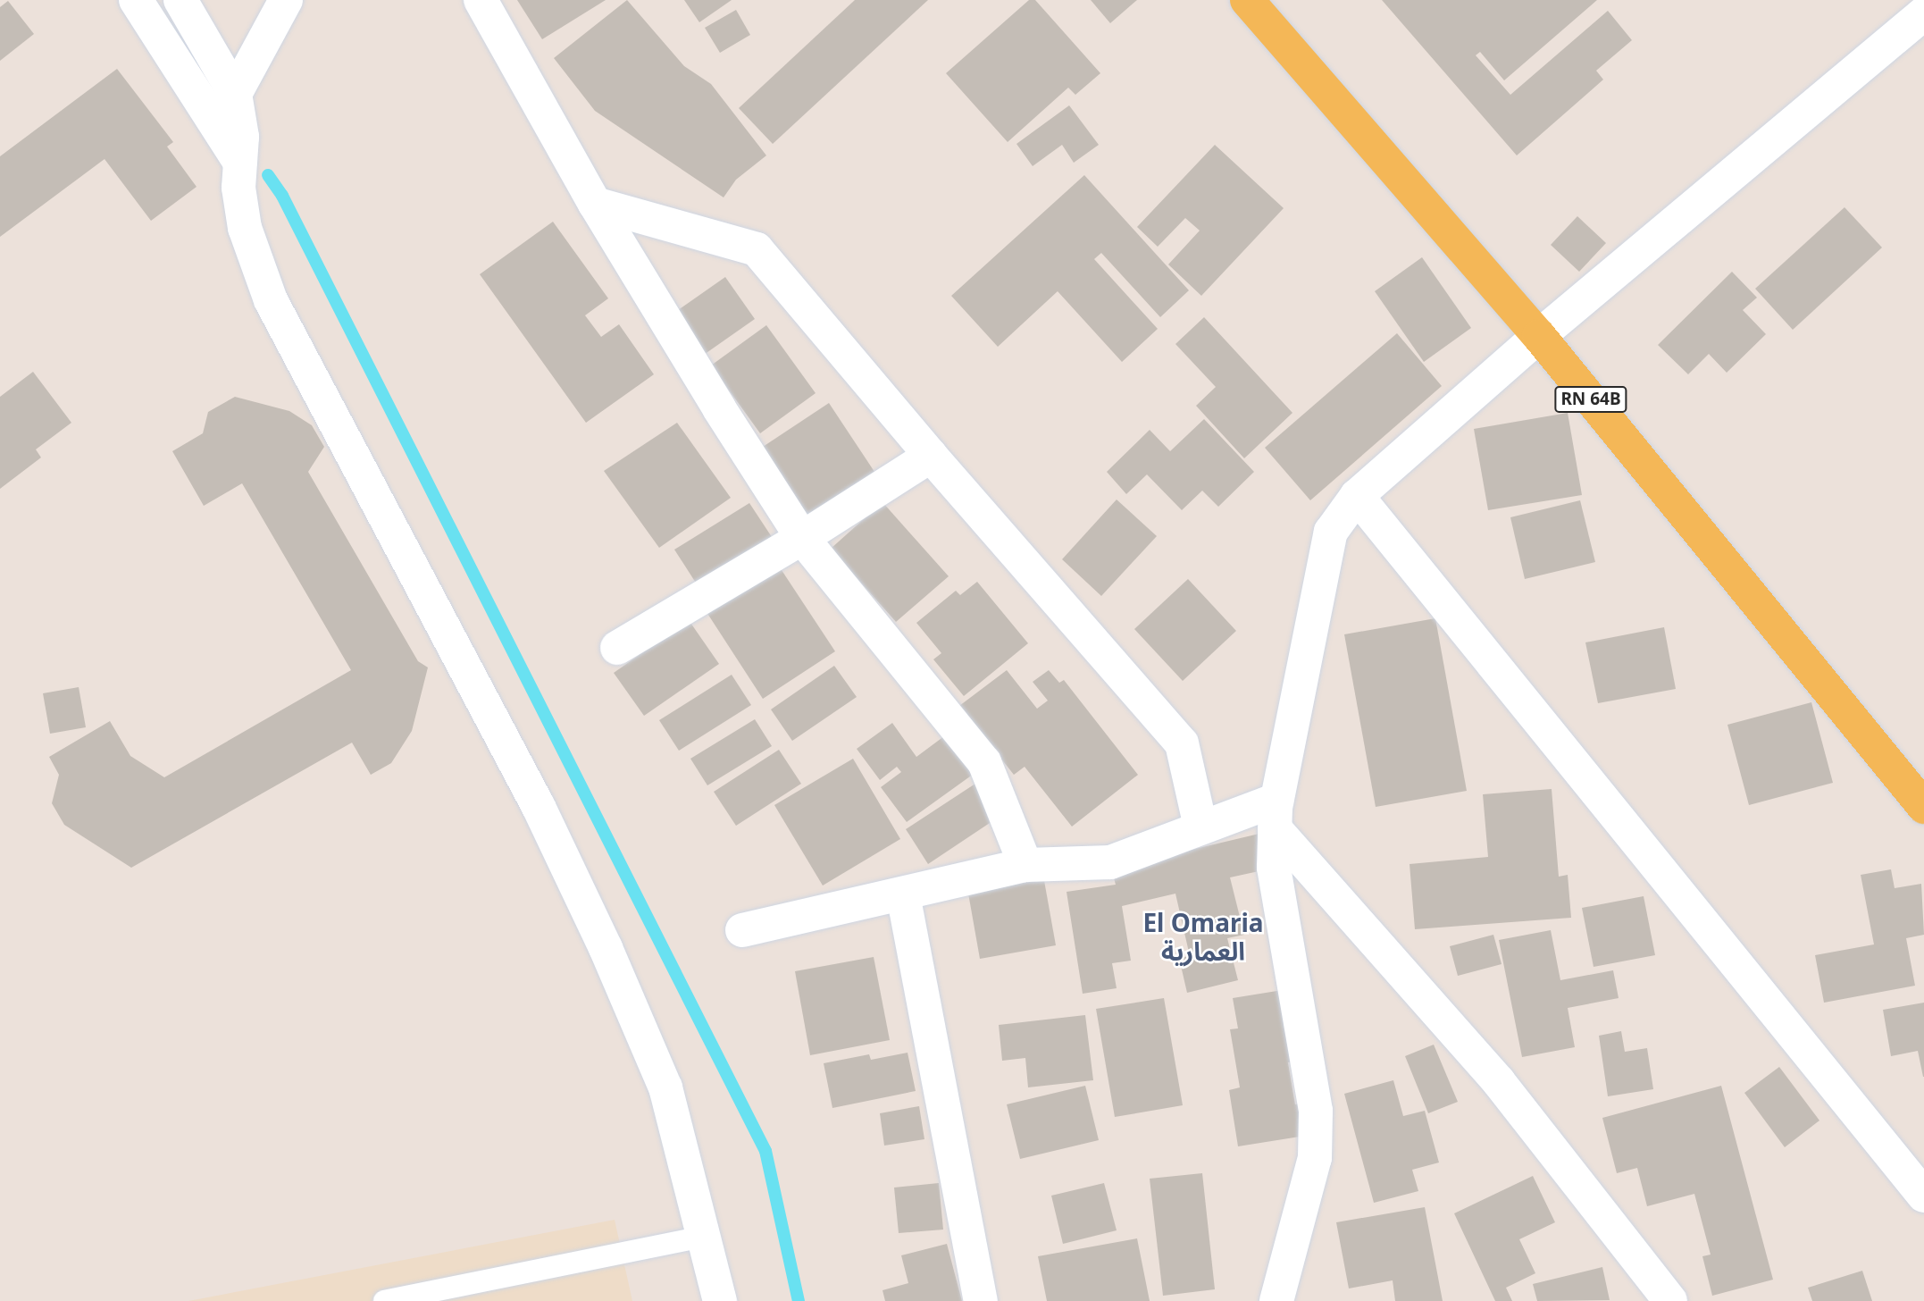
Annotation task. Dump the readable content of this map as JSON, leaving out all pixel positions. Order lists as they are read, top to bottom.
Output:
{
  "streets": {
    "main road": ["RN 64B"]
  },
  "districts": ["El Omaria العمارية"]
}
